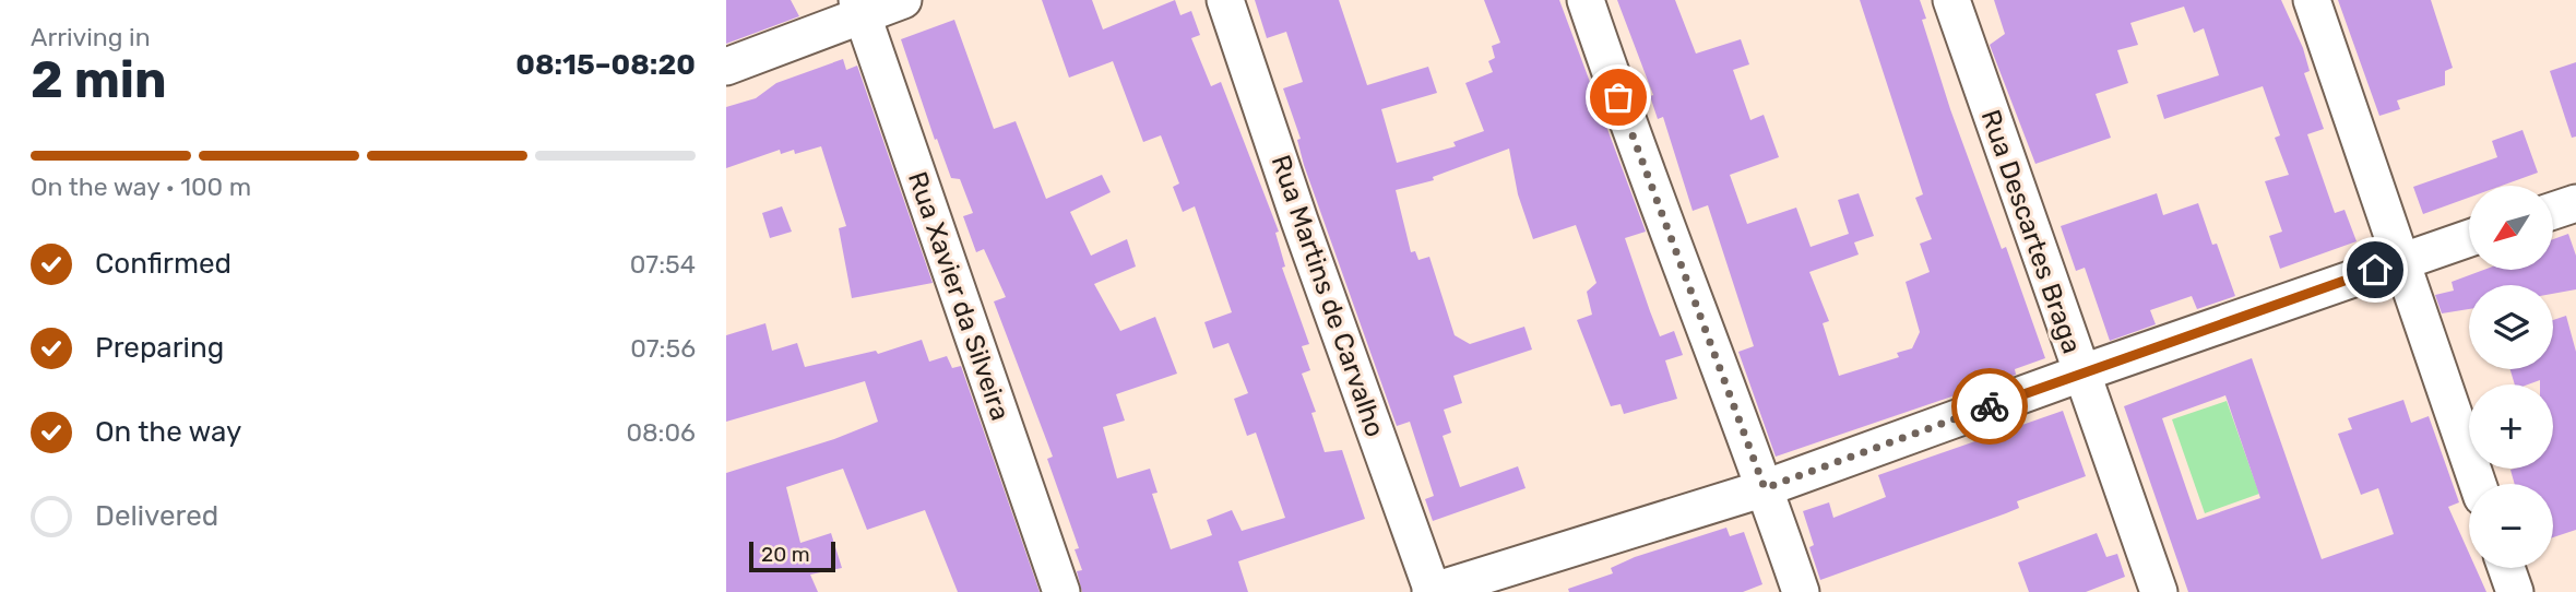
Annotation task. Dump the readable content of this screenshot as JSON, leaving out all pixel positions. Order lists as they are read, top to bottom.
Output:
{
  "streets": {
    "street": ["Rua Descartes Braga", "Rua Xavier da Silveira", "Rua Martins de Carvalho"]
  },
  "scale_bar": "20 m",
  "north": "bottom left",
  "page": {
    "heading": ["2 min", "Arriving in", "08:15–08:20"],
    "bar": "On the way · 100 m",
    "map_buttons": ["+", "−"],
    "list": [
      ["Confirmed", "07:54"],
      ["Preparing", "07:56"],
      ["On the way", "08:06"],
      "Delivered"
    ],
    "scale": "20 m"
  }
}
